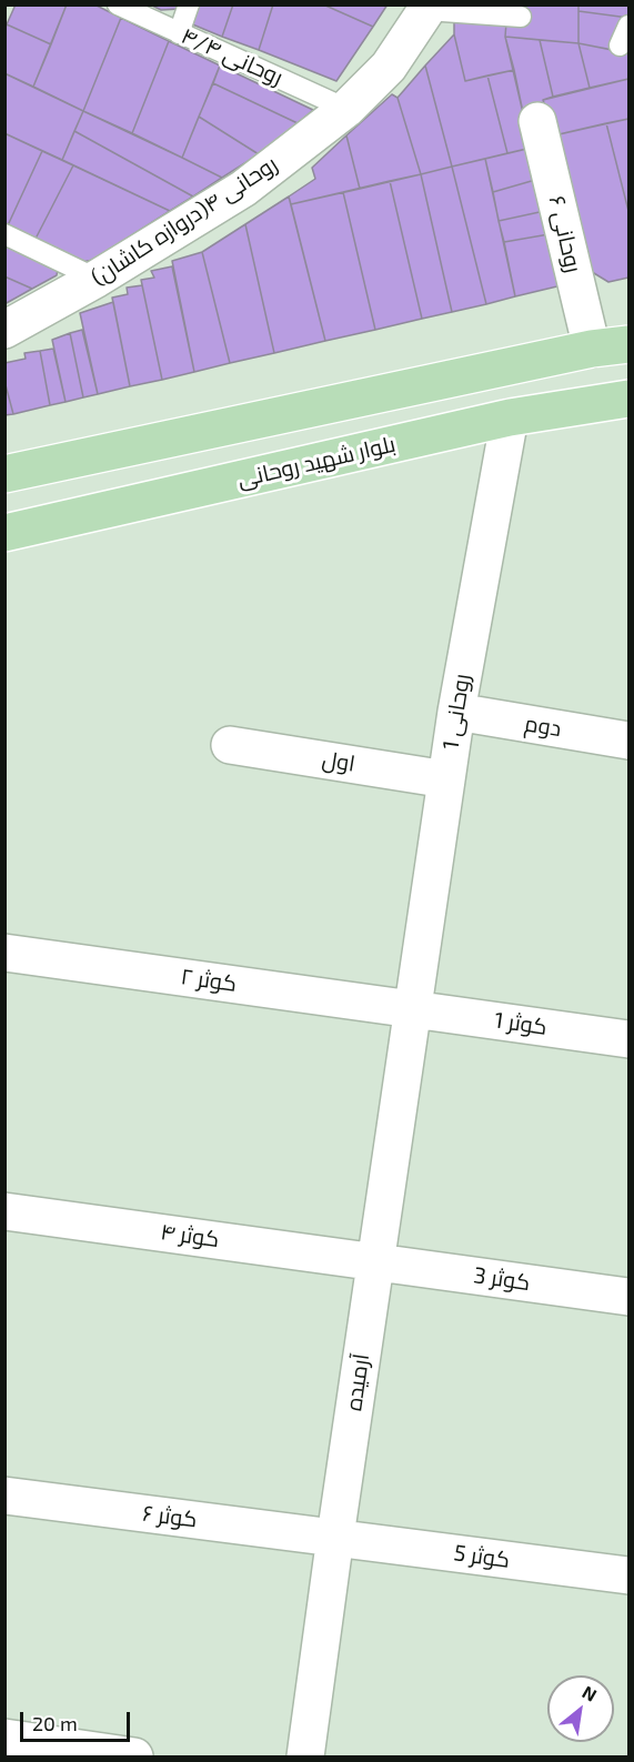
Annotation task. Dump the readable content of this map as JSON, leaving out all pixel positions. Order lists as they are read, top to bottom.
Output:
{
  "streets": {
    "main road": ["بلوار شهید روحانی"],
    "street": [
      "روحانی ۴(دروازه کاشان)",
      "روحانی ۶",
      "روحانی 1",
      "دوم",
      "اول",
      "کوثر ۲",
      "کوثر 1",
      "کوثر ۴",
      "کوثر 3",
      "آرمیده",
      "کوثر ۶",
      "کوثر 5"
    ],
    "lane": ["روحانی ۴/۴"]
  },
  "crossings": [
    ["روحانی ۴/۴", "روحانی ۴(دروازه کاشان)"],
    ["بلوار شهید روحانی", "روحانی 1"],
    ["روحانی 1", "دوم"],
    ["روحانی 1", "اول"],
    ["روحانی 1", "کوثر ۲"],
    ["روحانی 1", "کوثر 1"],
    ["روحانی 1", "آرمیده"],
    ["کوثر ۲", "کوثر 1"],
    ["کوثر ۲", "آرمیده"],
    ["کوثر 1", "آرمیده"],
    ["کوثر ۴", "کوثر 3"],
    ["کوثر ۴", "آرمیده"],
    ["کوثر 3", "آرمیده"],
    ["آرمیده", "کوثر ۶"],
    ["آرمیده", "کوثر 5"],
    ["کوثر ۶", "کوثر 5"]
  ],
  "scale_bar": "20 m",
  "north": "top right"
}
